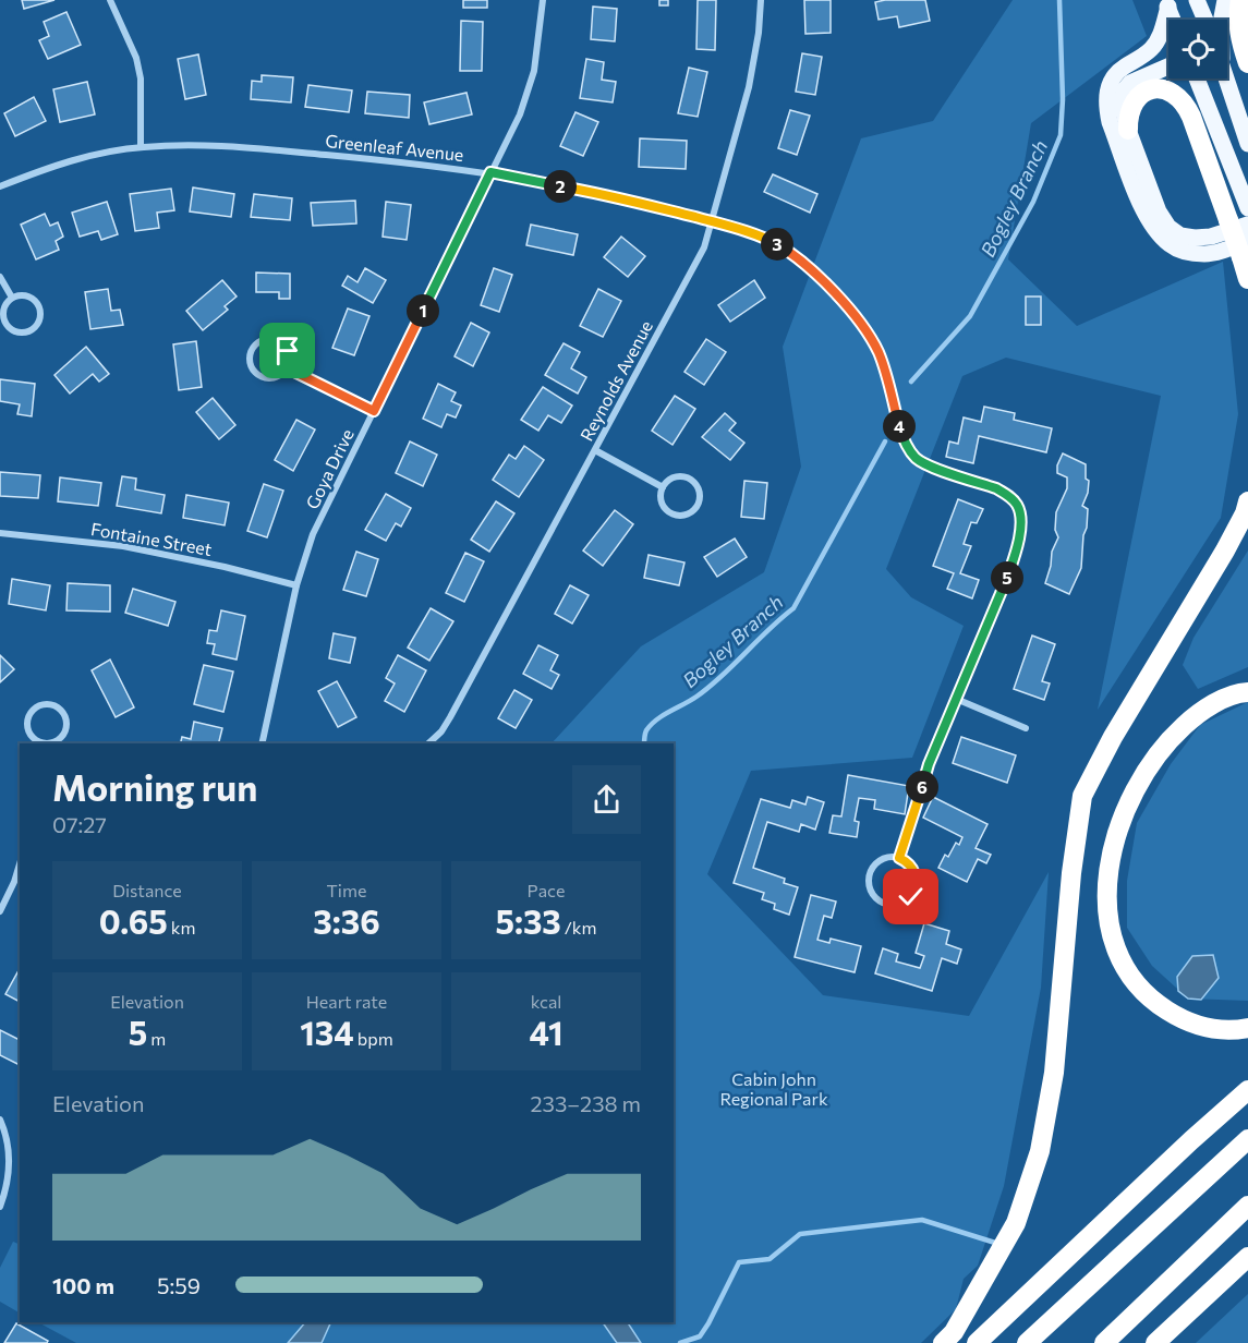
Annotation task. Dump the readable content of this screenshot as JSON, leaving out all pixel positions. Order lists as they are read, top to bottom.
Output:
{
  "streets": {
    "street": [
      "Greenleaf Avenue",
      "Reynolds Avenue",
      "Goya Drive",
      "Fontaine Street"
    ]
  },
  "crossings": [
    ["Greenleaf Avenue", "Reynolds Avenue"],
    ["Greenleaf Avenue", "Goya Drive"],
    ["Goya Drive", "Fontaine Street"]
  ],
  "water": ["Bogley Branch"],
  "parks": ["Cabin John Regional Park"],
  "page": {
    "pins": [
      "2",
      "3",
      "1",
      "4",
      "5",
      "6"
    ],
    "heading": ["Morning run", "07:27"],
    "stats": [
      ["Distance", "0.65 km"],
      ["Time", "3:36"],
      ["Pace", "5:33 /km"],
      ["Elevation", "5 m"],
      ["Heart rate", "134 bpm"],
      ["kcal", "41"]
    ],
    "chart": ["Elevation", "233–238 m"],
    "list": [
      {
        "name": "100 m",
        "note": "5:59"
      }
    ]
  }
}
